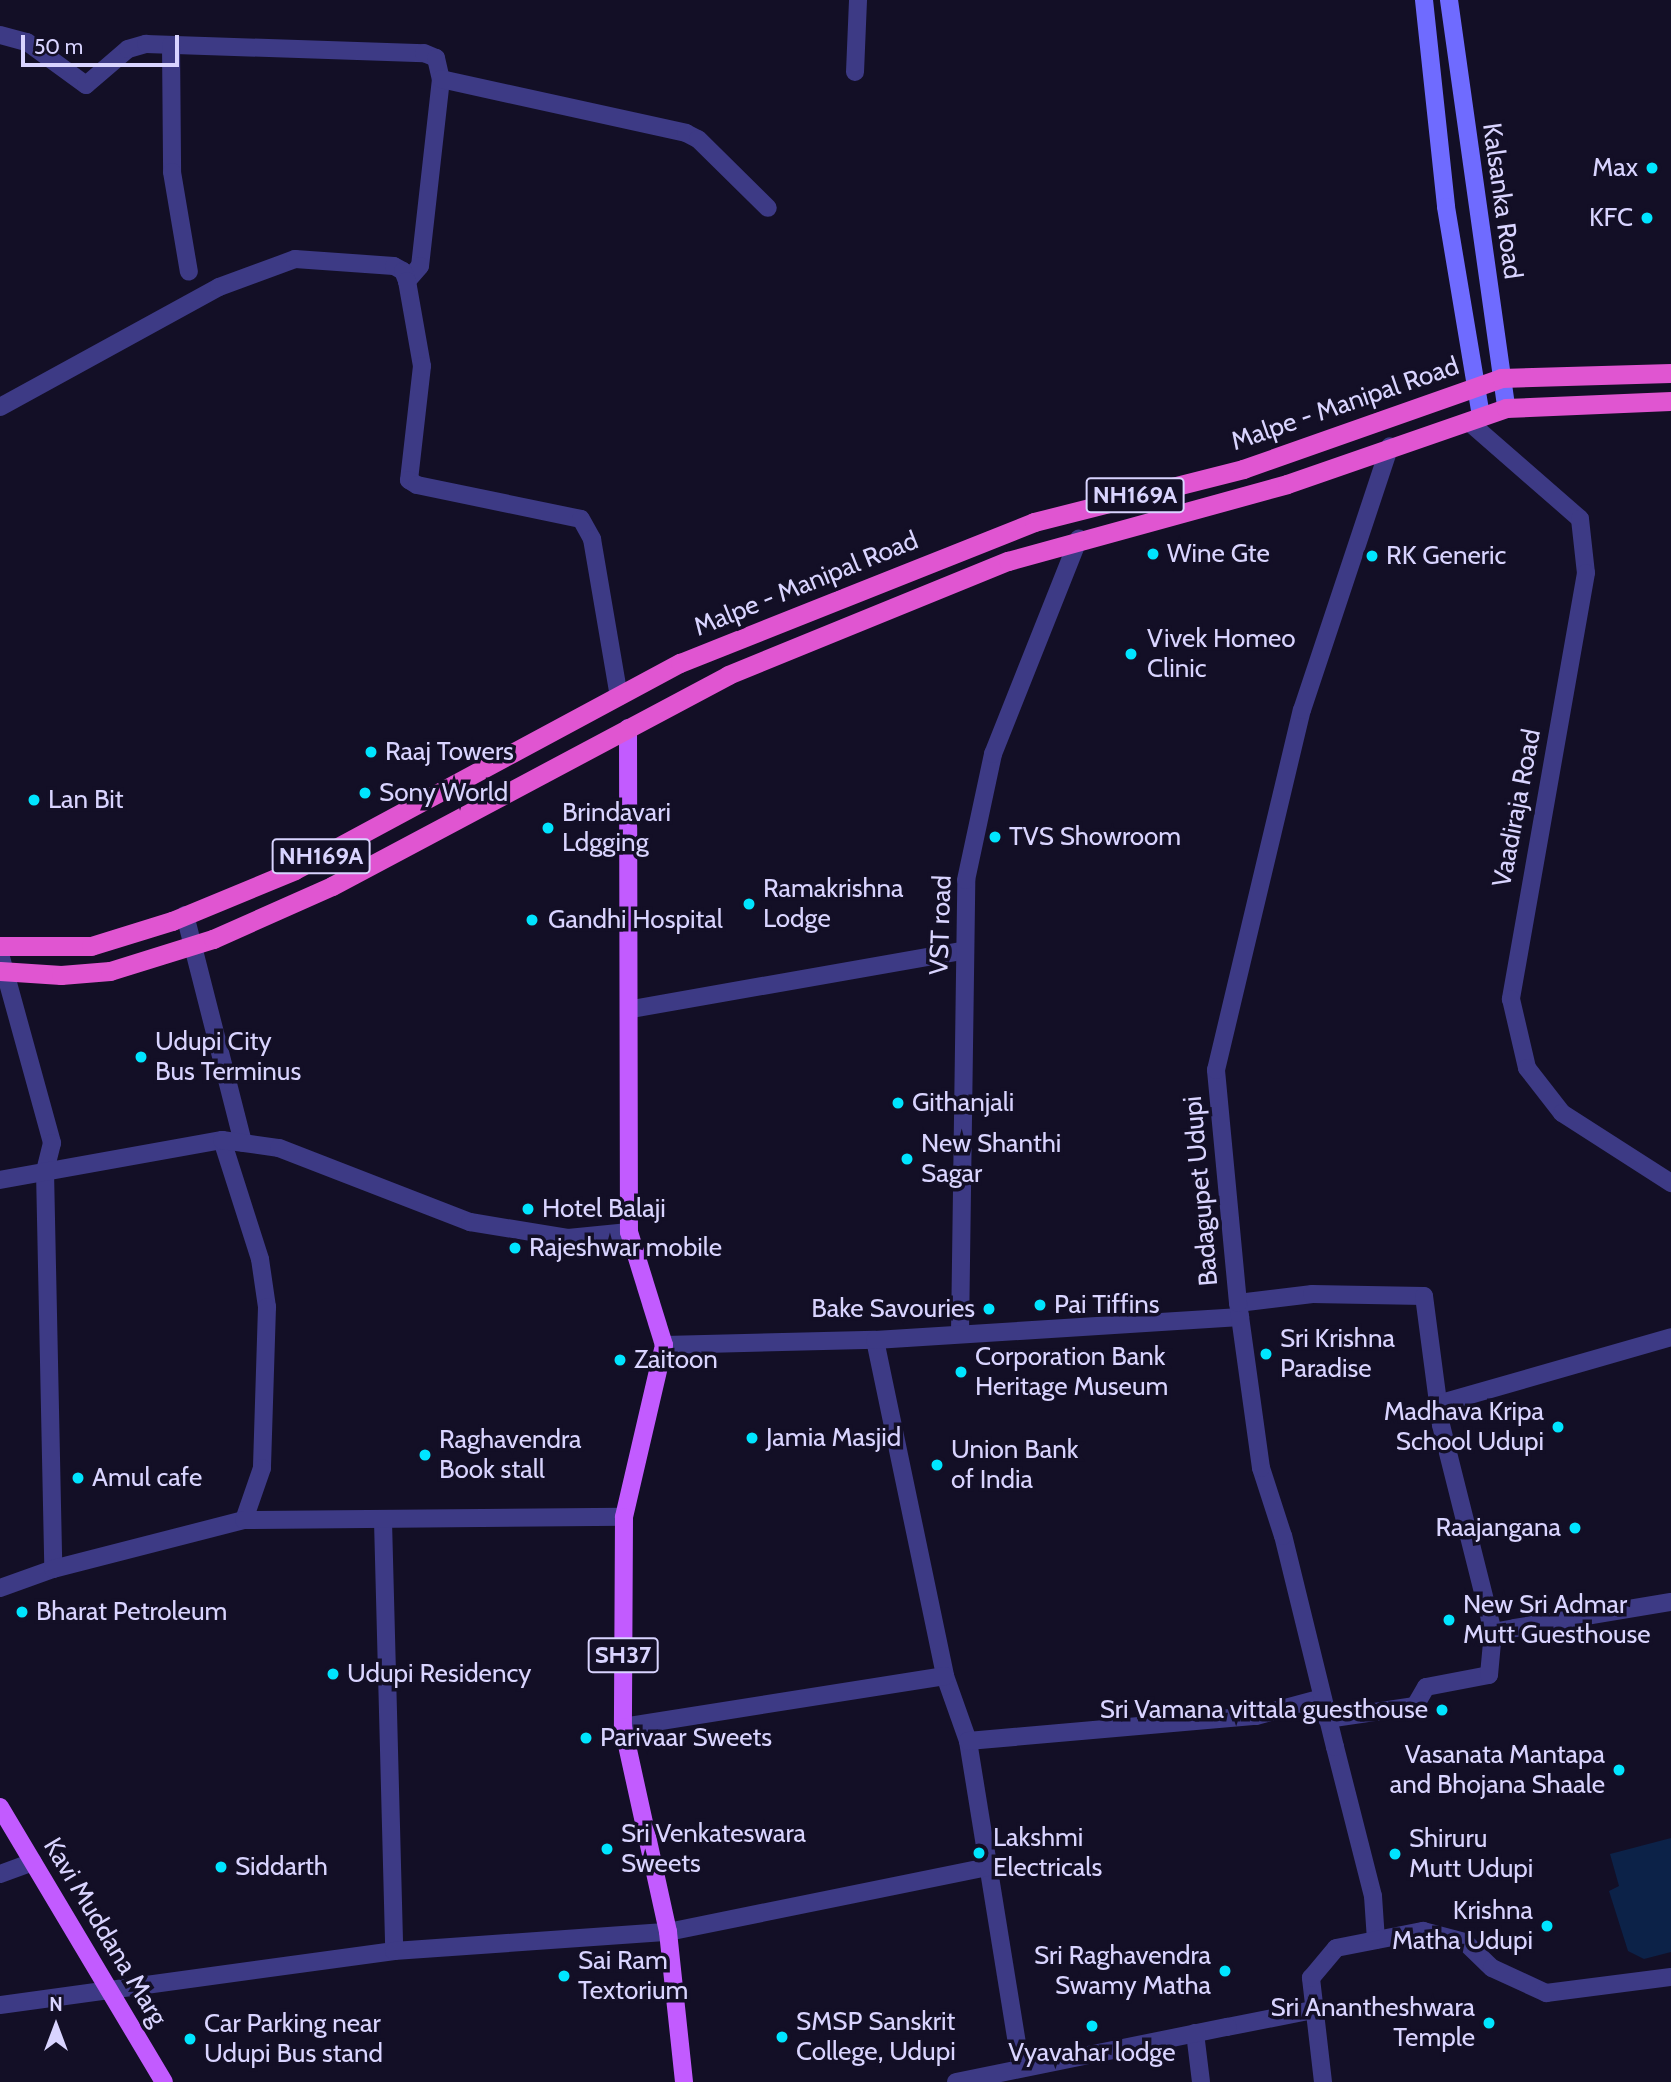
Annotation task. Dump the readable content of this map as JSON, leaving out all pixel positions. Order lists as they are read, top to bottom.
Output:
{
  "streets": {
    "highway": ["Malpe - Manipal Road", "NH169A"],
    "main road": ["Kalsanka Road", "SH37", "Kavi Muddana Marg"],
    "street": ["Vaadiraja Road", "VST road", "Badagupet Udupi"]
  },
  "crossings": [
    ["Kalsanka Road", "Malpe - Manipal Road"],
    ["Malpe - Manipal Road", "Vaadiraja Road"],
    ["Malpe - Manipal Road", "VST road"],
    ["Malpe - Manipal Road", "Badagupet Udupi"]
  ],
  "places": [
    "Max",
    "KFC",
    "Wine Gte",
    "RK Generic",
    "Vivek Homeo Clinic",
    "Raaj Towers",
    "Sony World",
    "Lan Bit",
    "Brindavari Ldgging",
    "TVS Showroom",
    "Ramakrishna Lodge",
    "Gandhi Hospital",
    "Udupi City Bus Terminus",
    "Githanjali",
    "New Shanthi Sagar",
    "Hotel Balaji",
    "Rajeshwar mobile",
    "Pai Tiffins",
    "Bake Savouries",
    "Sri Krishna Paradise",
    "Zaitoon",
    "Corporation Bank Heritage Museum",
    "Madhava Kripa School Udupi",
    "Jamia Masjid",
    "Raghavendra Book stall",
    "Union Bank of India",
    "Amul cafe",
    "Raajangana",
    "Bharat Petroleum",
    "New Sri Admar Mutt Guesthouse",
    "Udupi Residency",
    "Sri Vamana vittala guesthouse",
    "Parivaar Sweets",
    "Vasanata Mantapa and Bhojana Shaale",
    "Sri Venkateswara Sweets",
    "Lakshmi Electricals",
    "Shiruru Mutt Udupi",
    "Siddarth",
    "Krishna Matha Udupi",
    "Sri Raghavendra Swamy Matha",
    "Sai Ram Textorium",
    "Sri Anantheshwara Temple",
    "Vyavahar lodge",
    "SMSP Sanskrit College, Udupi",
    "Car Parking near Udupi Bus stand"
  ],
  "scale_bar": "50 m",
  "north": "top"
}
